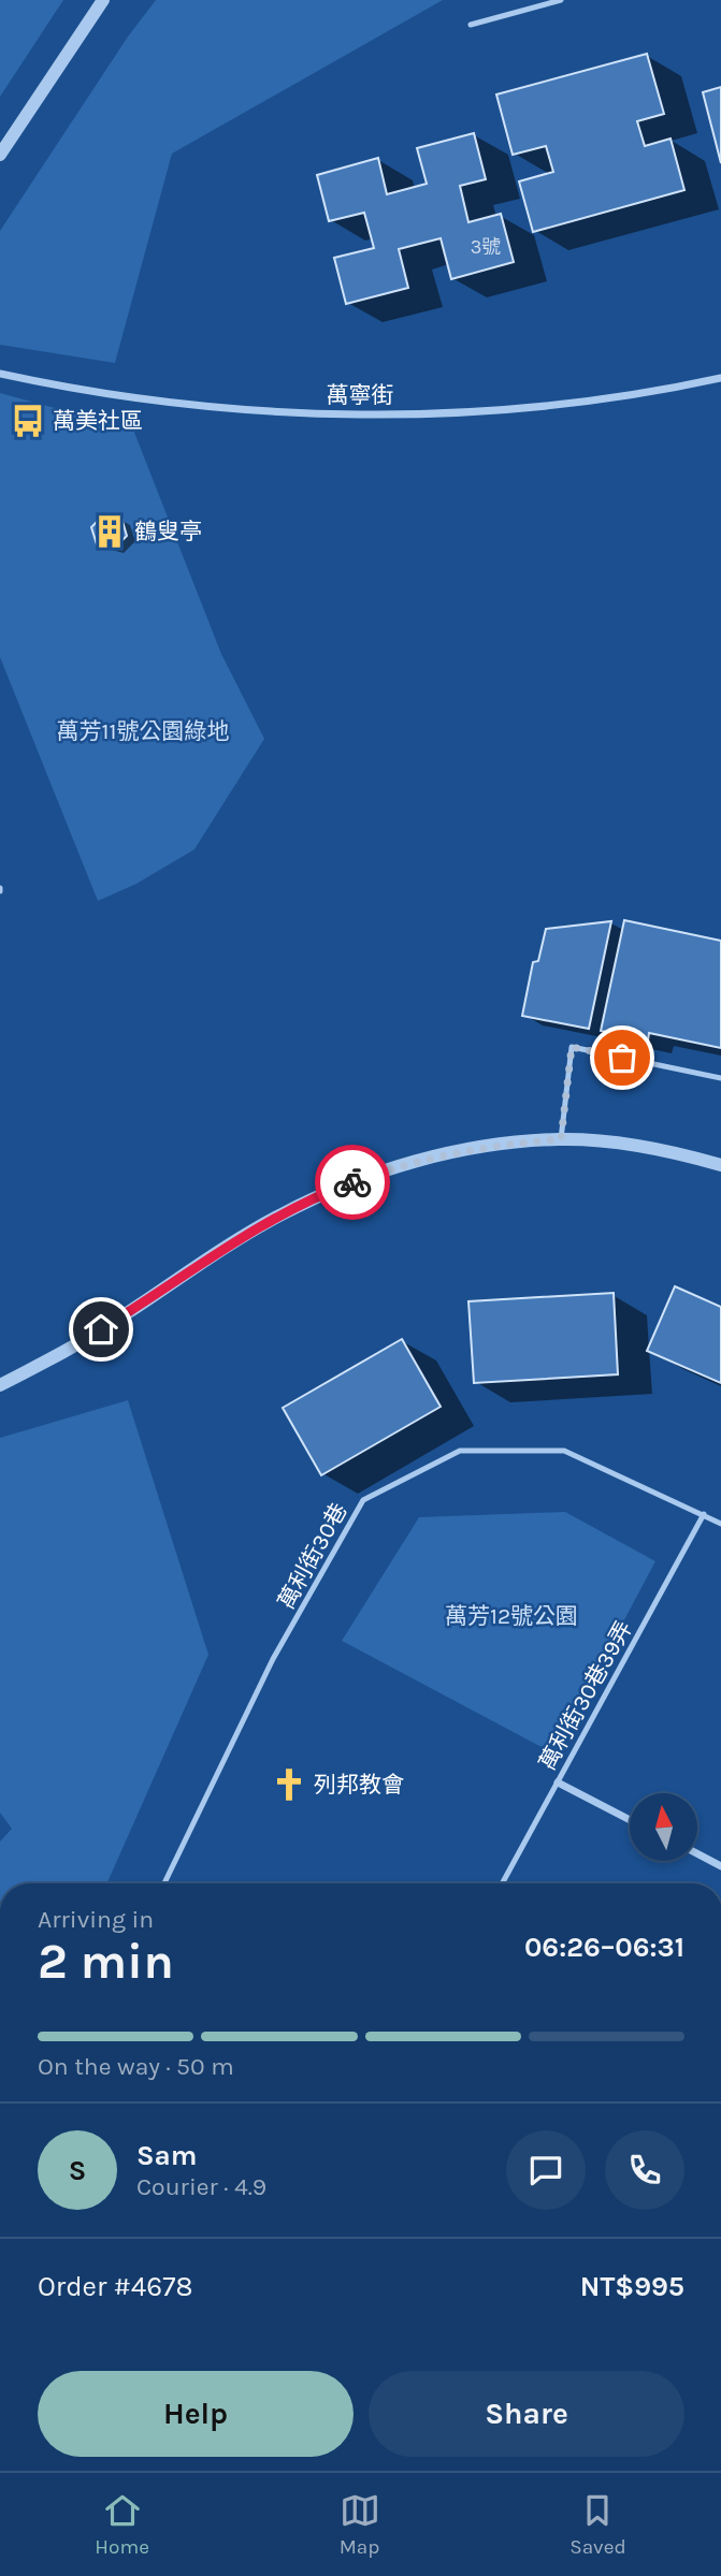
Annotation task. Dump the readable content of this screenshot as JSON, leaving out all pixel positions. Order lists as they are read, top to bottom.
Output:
{
  "streets": {
    "street": ["萬寧街"],
    "lane": ["萬利街30巷", "萬利街30巷39弄"]
  },
  "crossings": [
    ["萬利街30巷", "萬利街30巷39弄"]
  ],
  "parks": ["萬芳11號公園綠地", "萬芳12號公園"],
  "places": {
    "bus stop": ["萬美社區"],
    "building": ["鶴叟亭"],
    "church": ["列邦教會"]
  },
  "house_numbers": ["3號"],
  "north": "top",
  "page": {
    "heading": ["2 min", "Arriving in", "06:26–06:31"],
    "panel": [
      "Sam",
      "Courier · 4.9",
      "Order #4678",
      "NT$995"
    ],
    "bar": "On the way · 50 m",
    "round": "S",
    "buttons": ["Help", "Share"],
    "tabs": ["Home", "Map", "Saved"]
  }
}
